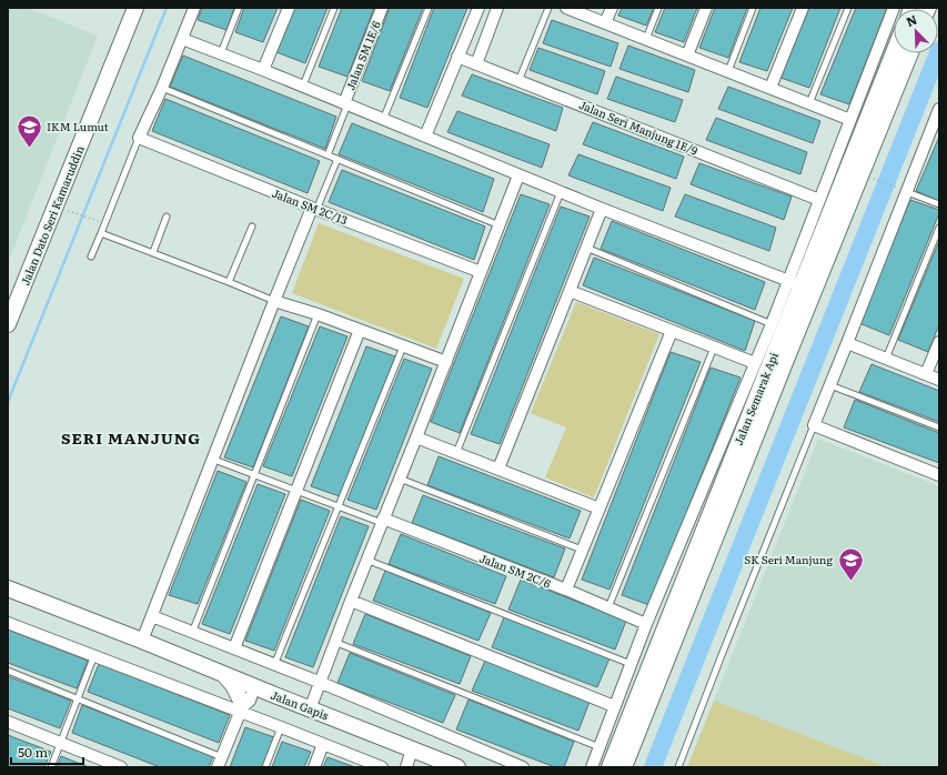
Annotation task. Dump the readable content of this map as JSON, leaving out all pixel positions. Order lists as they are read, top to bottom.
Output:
{
  "streets": {
    "street": [
      "Jalan SM 1E/6",
      "Jalan Seri Manjung 1E/9",
      "Jalan SM 2C/13",
      "Jalan Dato Seri Kamaruddin",
      "Jalan Semarak Api",
      "Jalan SM 2C/6",
      "Jalan Gapis"
    ]
  },
  "districts": ["SERI MANJUNG"],
  "places": {
    "school or university": ["IKM Lumut", "SK Seri Manjung"]
  },
  "scale_bar": "50 m",
  "north": "top left"
}
